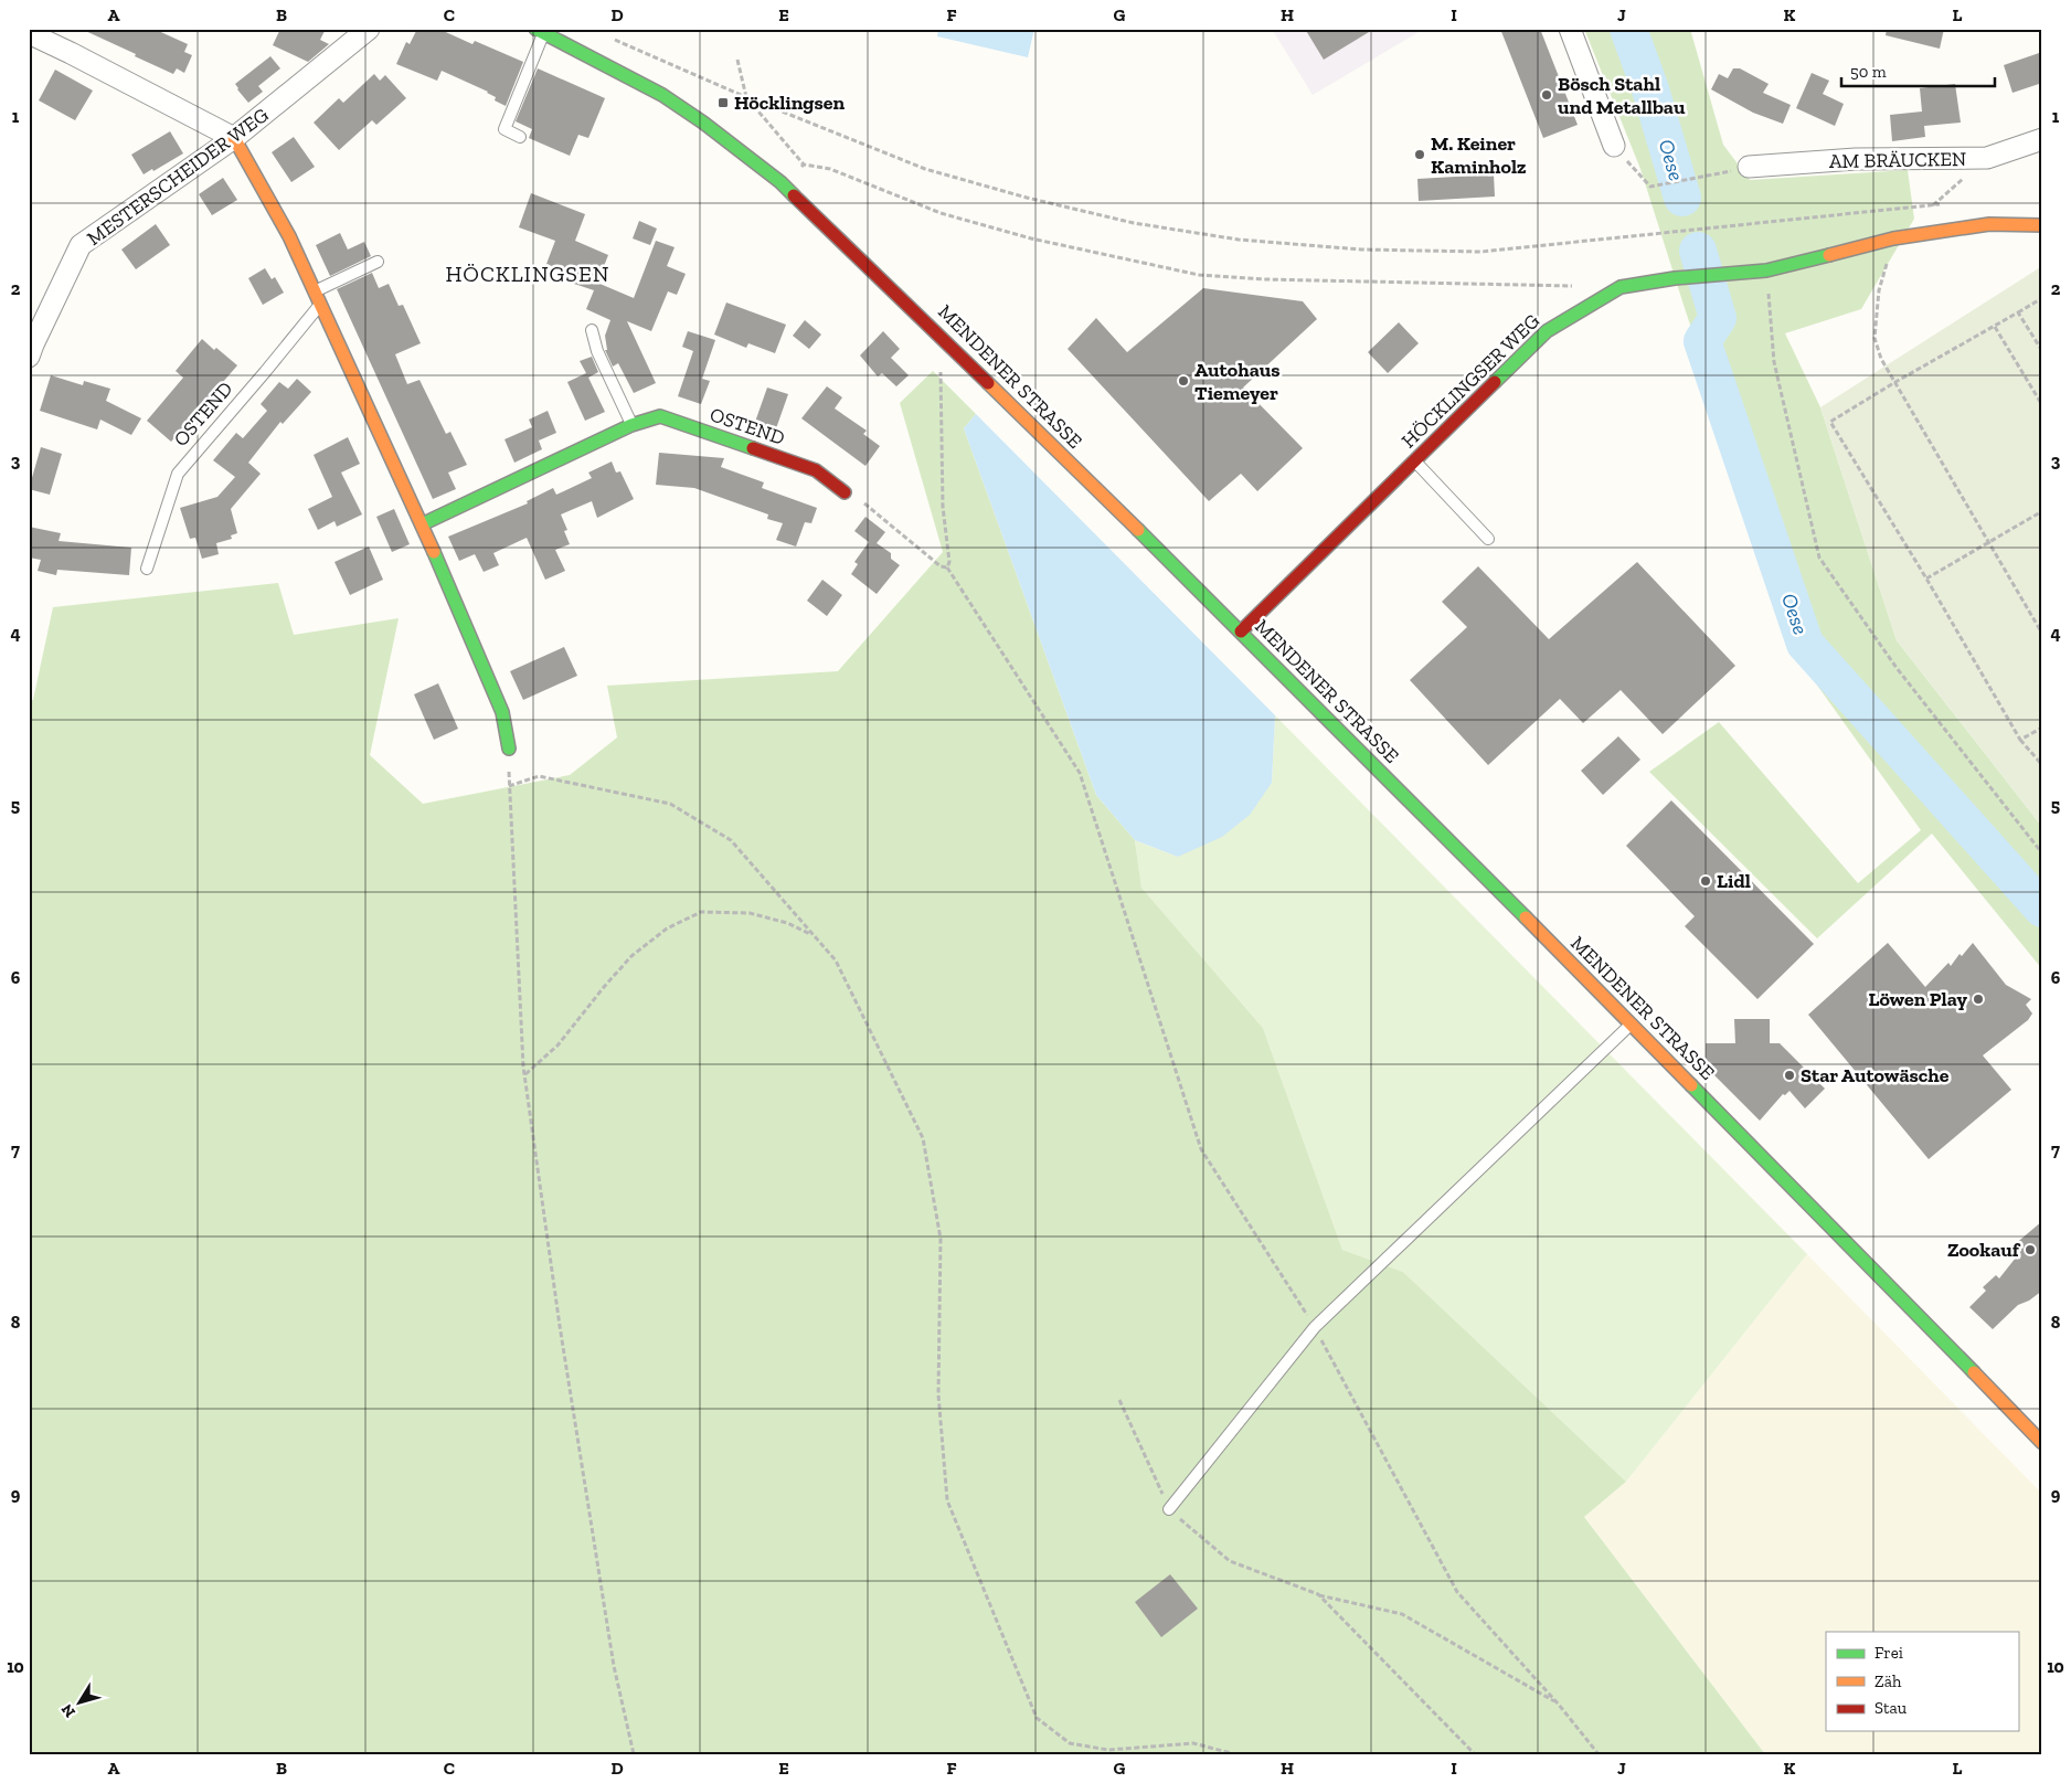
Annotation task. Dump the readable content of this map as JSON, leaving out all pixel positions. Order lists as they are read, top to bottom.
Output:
{
  "streets": {
    "street": [
      "AM BRÄUCKEN",
      "MESTERSCHEIDER WEG",
      "MENDENER STRASSE",
      "HÖCKLINGSER WEG",
      "OSTEND"
    ]
  },
  "crossings": [
    ["MENDENER STRASSE", "HÖCKLINGSER WEG"]
  ],
  "districts": ["HÖCKLINGSEN"],
  "water": ["Oese"],
  "places": {
    "other": [
      "Bösch Stahl und Metallbau",
      "M. Keiner Kaminholz",
      "Autohaus Tiemeyer",
      "Lidl",
      "Löwen Play",
      "Star Autowäsche",
      "Zookauf"
    ],
    "transit": ["Höcklingsen"]
  },
  "legend": ["Frei", "Zäh", "Stau"],
  "scale_bar": "50 m",
  "north": "bottom left",
  "grid": {
    "columns": [
      "A",
      "B",
      "C",
      "D",
      "E",
      "F",
      "G",
      "H",
      "I",
      "J",
      "K",
      "L"
    ],
    "rows": [
      "1",
      "2",
      "3",
      "4",
      "5",
      "6",
      "7",
      "8",
      "9",
      "10"
    ]
  }
}
